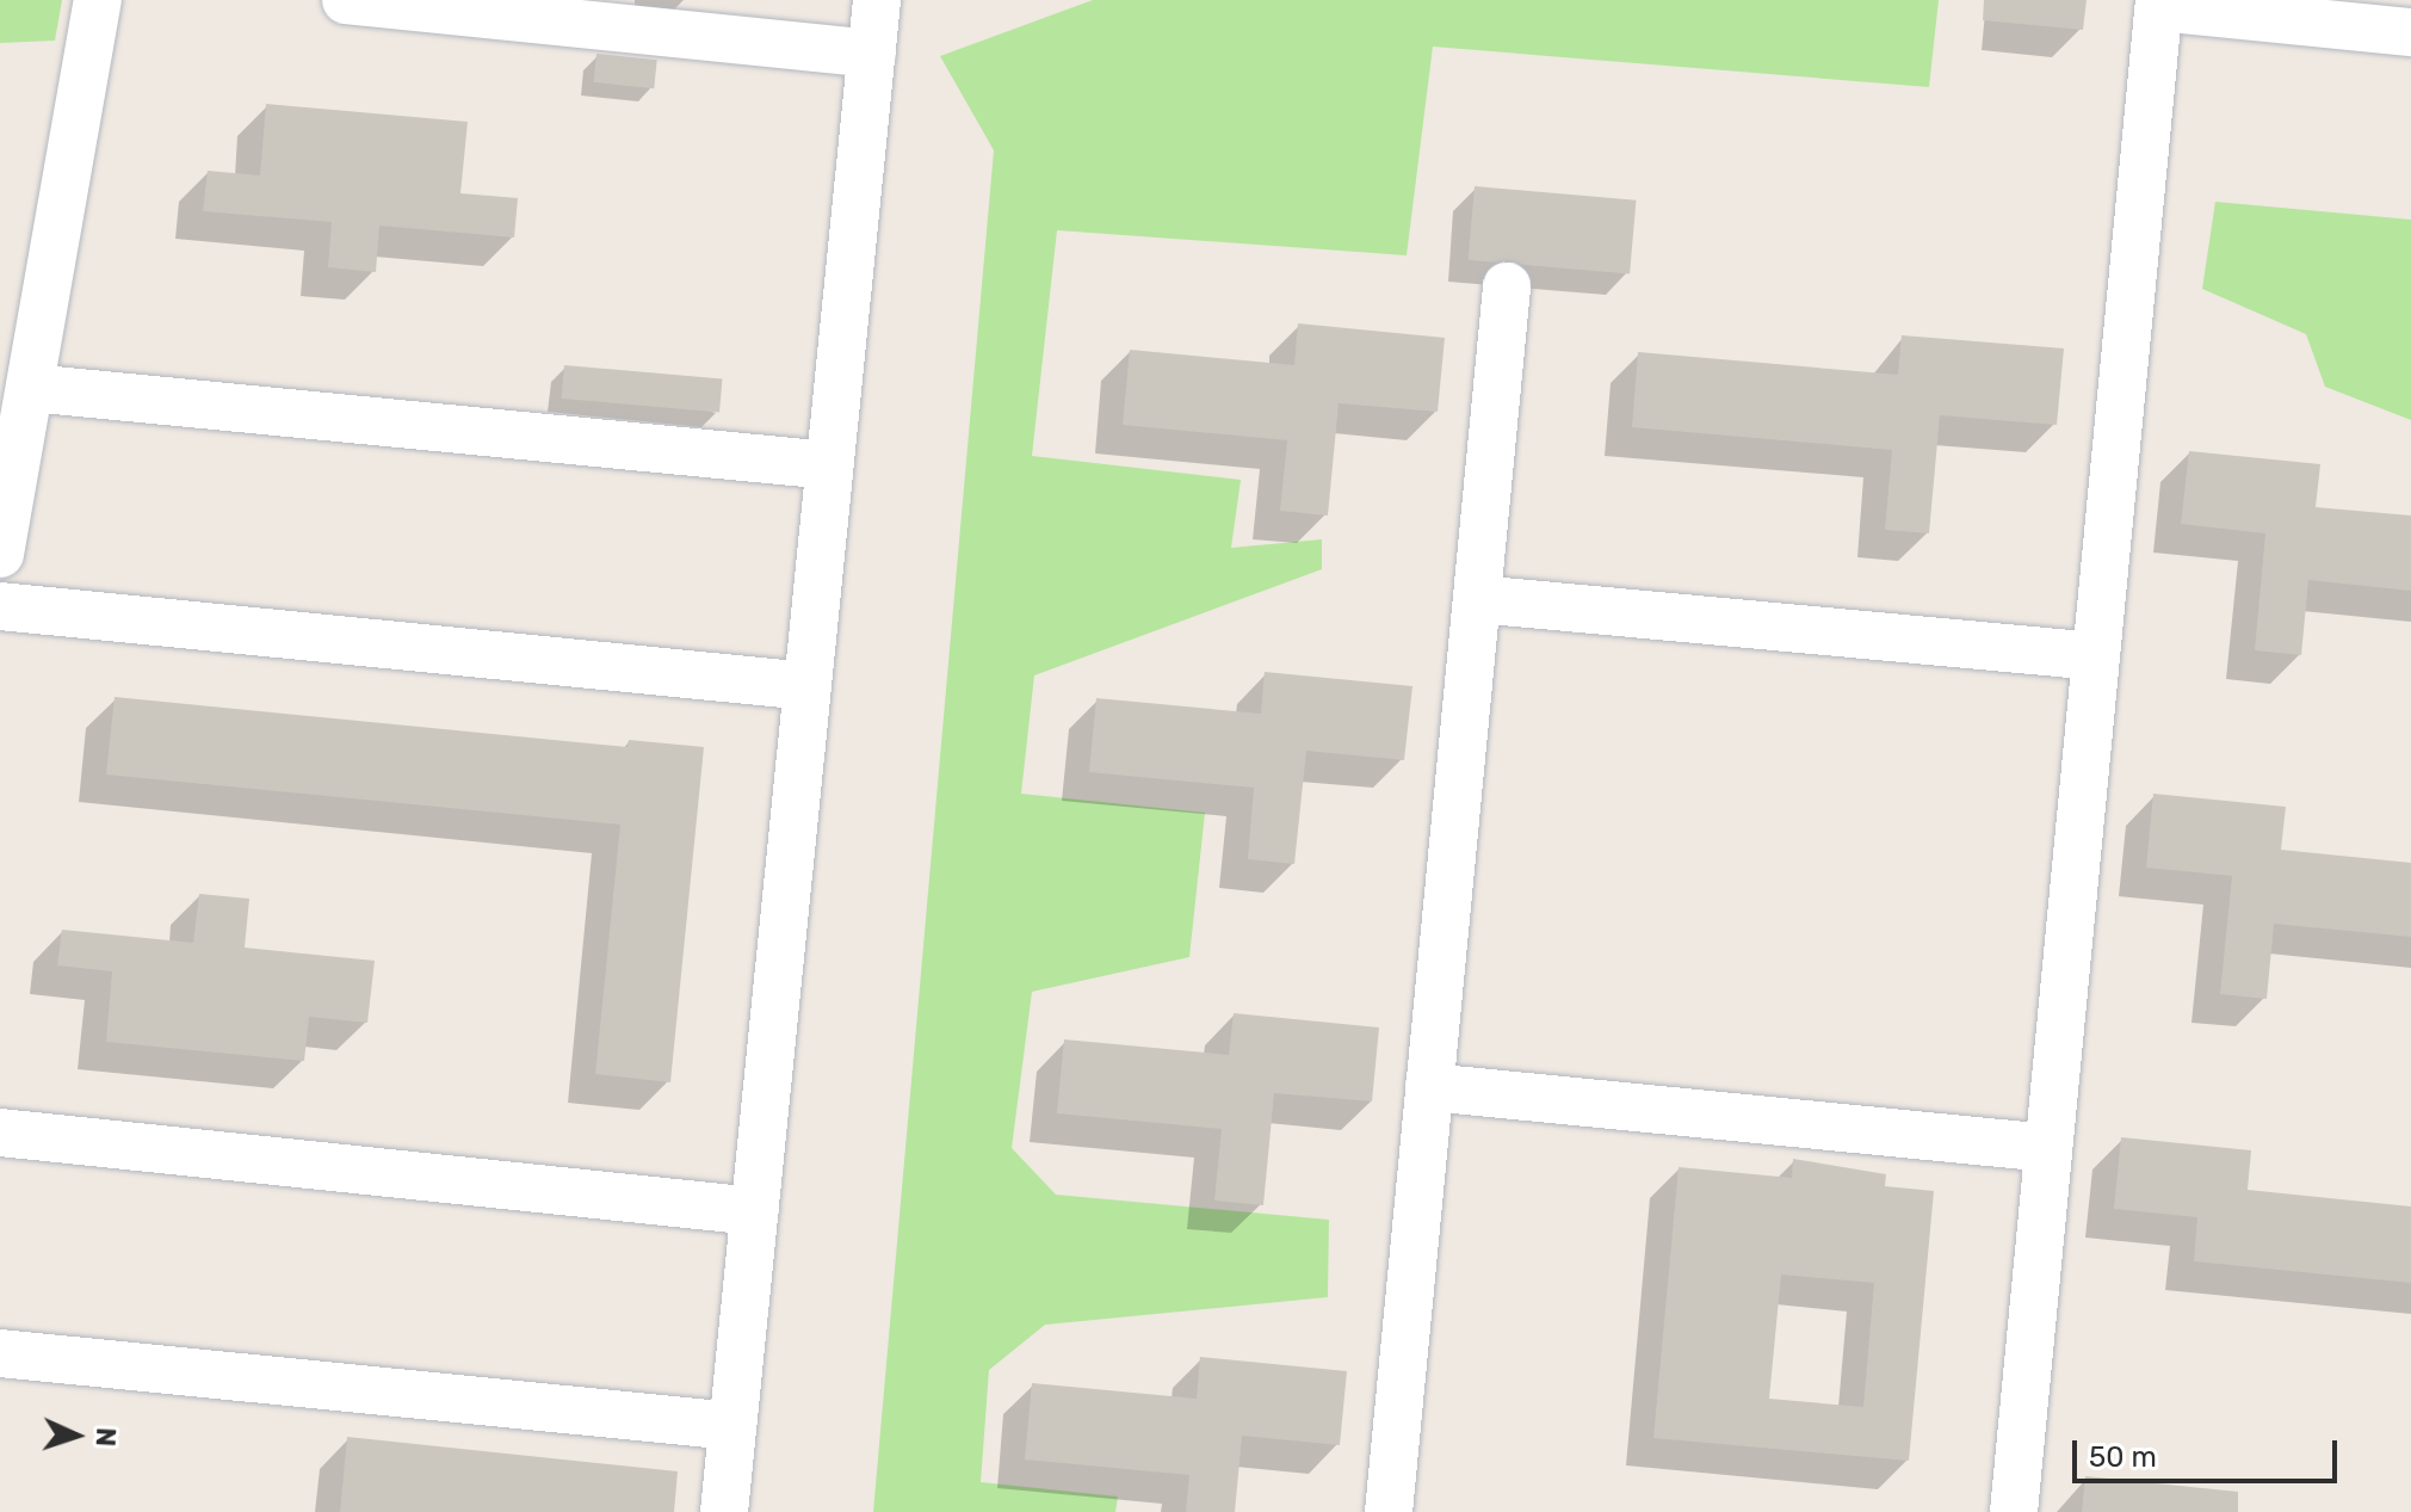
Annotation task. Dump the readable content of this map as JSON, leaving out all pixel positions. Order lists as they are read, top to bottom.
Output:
{
  "scale_bar": "50 m",
  "north": "right"
}
